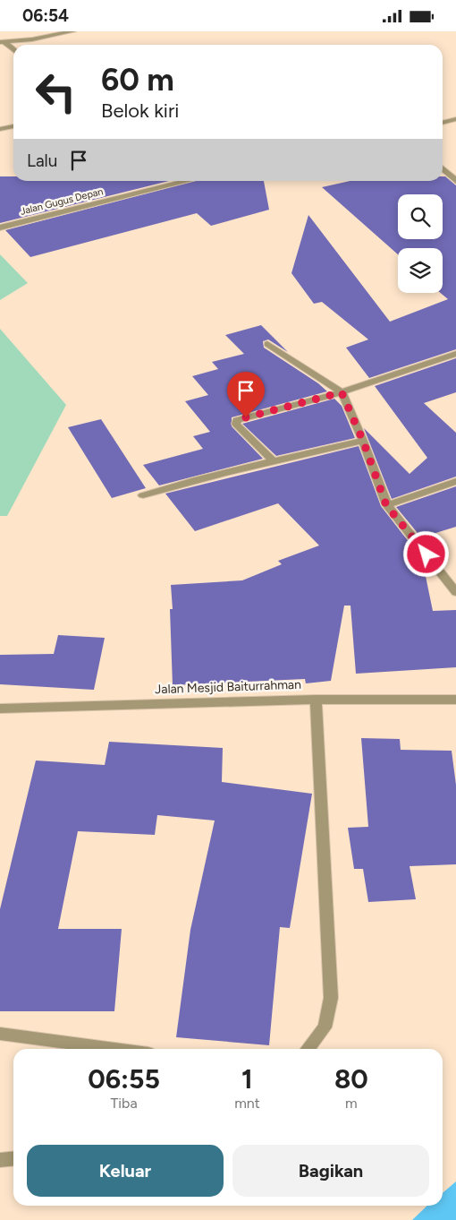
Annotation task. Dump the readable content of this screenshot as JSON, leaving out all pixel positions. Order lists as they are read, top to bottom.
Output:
{
  "streets": {
    "street": ["Jalan Gugus Depan", "Jalan Mesjid Baiturrahman"]
  },
  "page": {
    "status": "06:54",
    "turn": ["60 m", "Belok kiri"],
    "then": "Lalu",
    "eta": [
      "06:55",
      "Tiba",
      "1",
      "mnt",
      "80",
      "m"
    ],
    "buttons": ["Keluar", "Bagikan"]
  }
}
